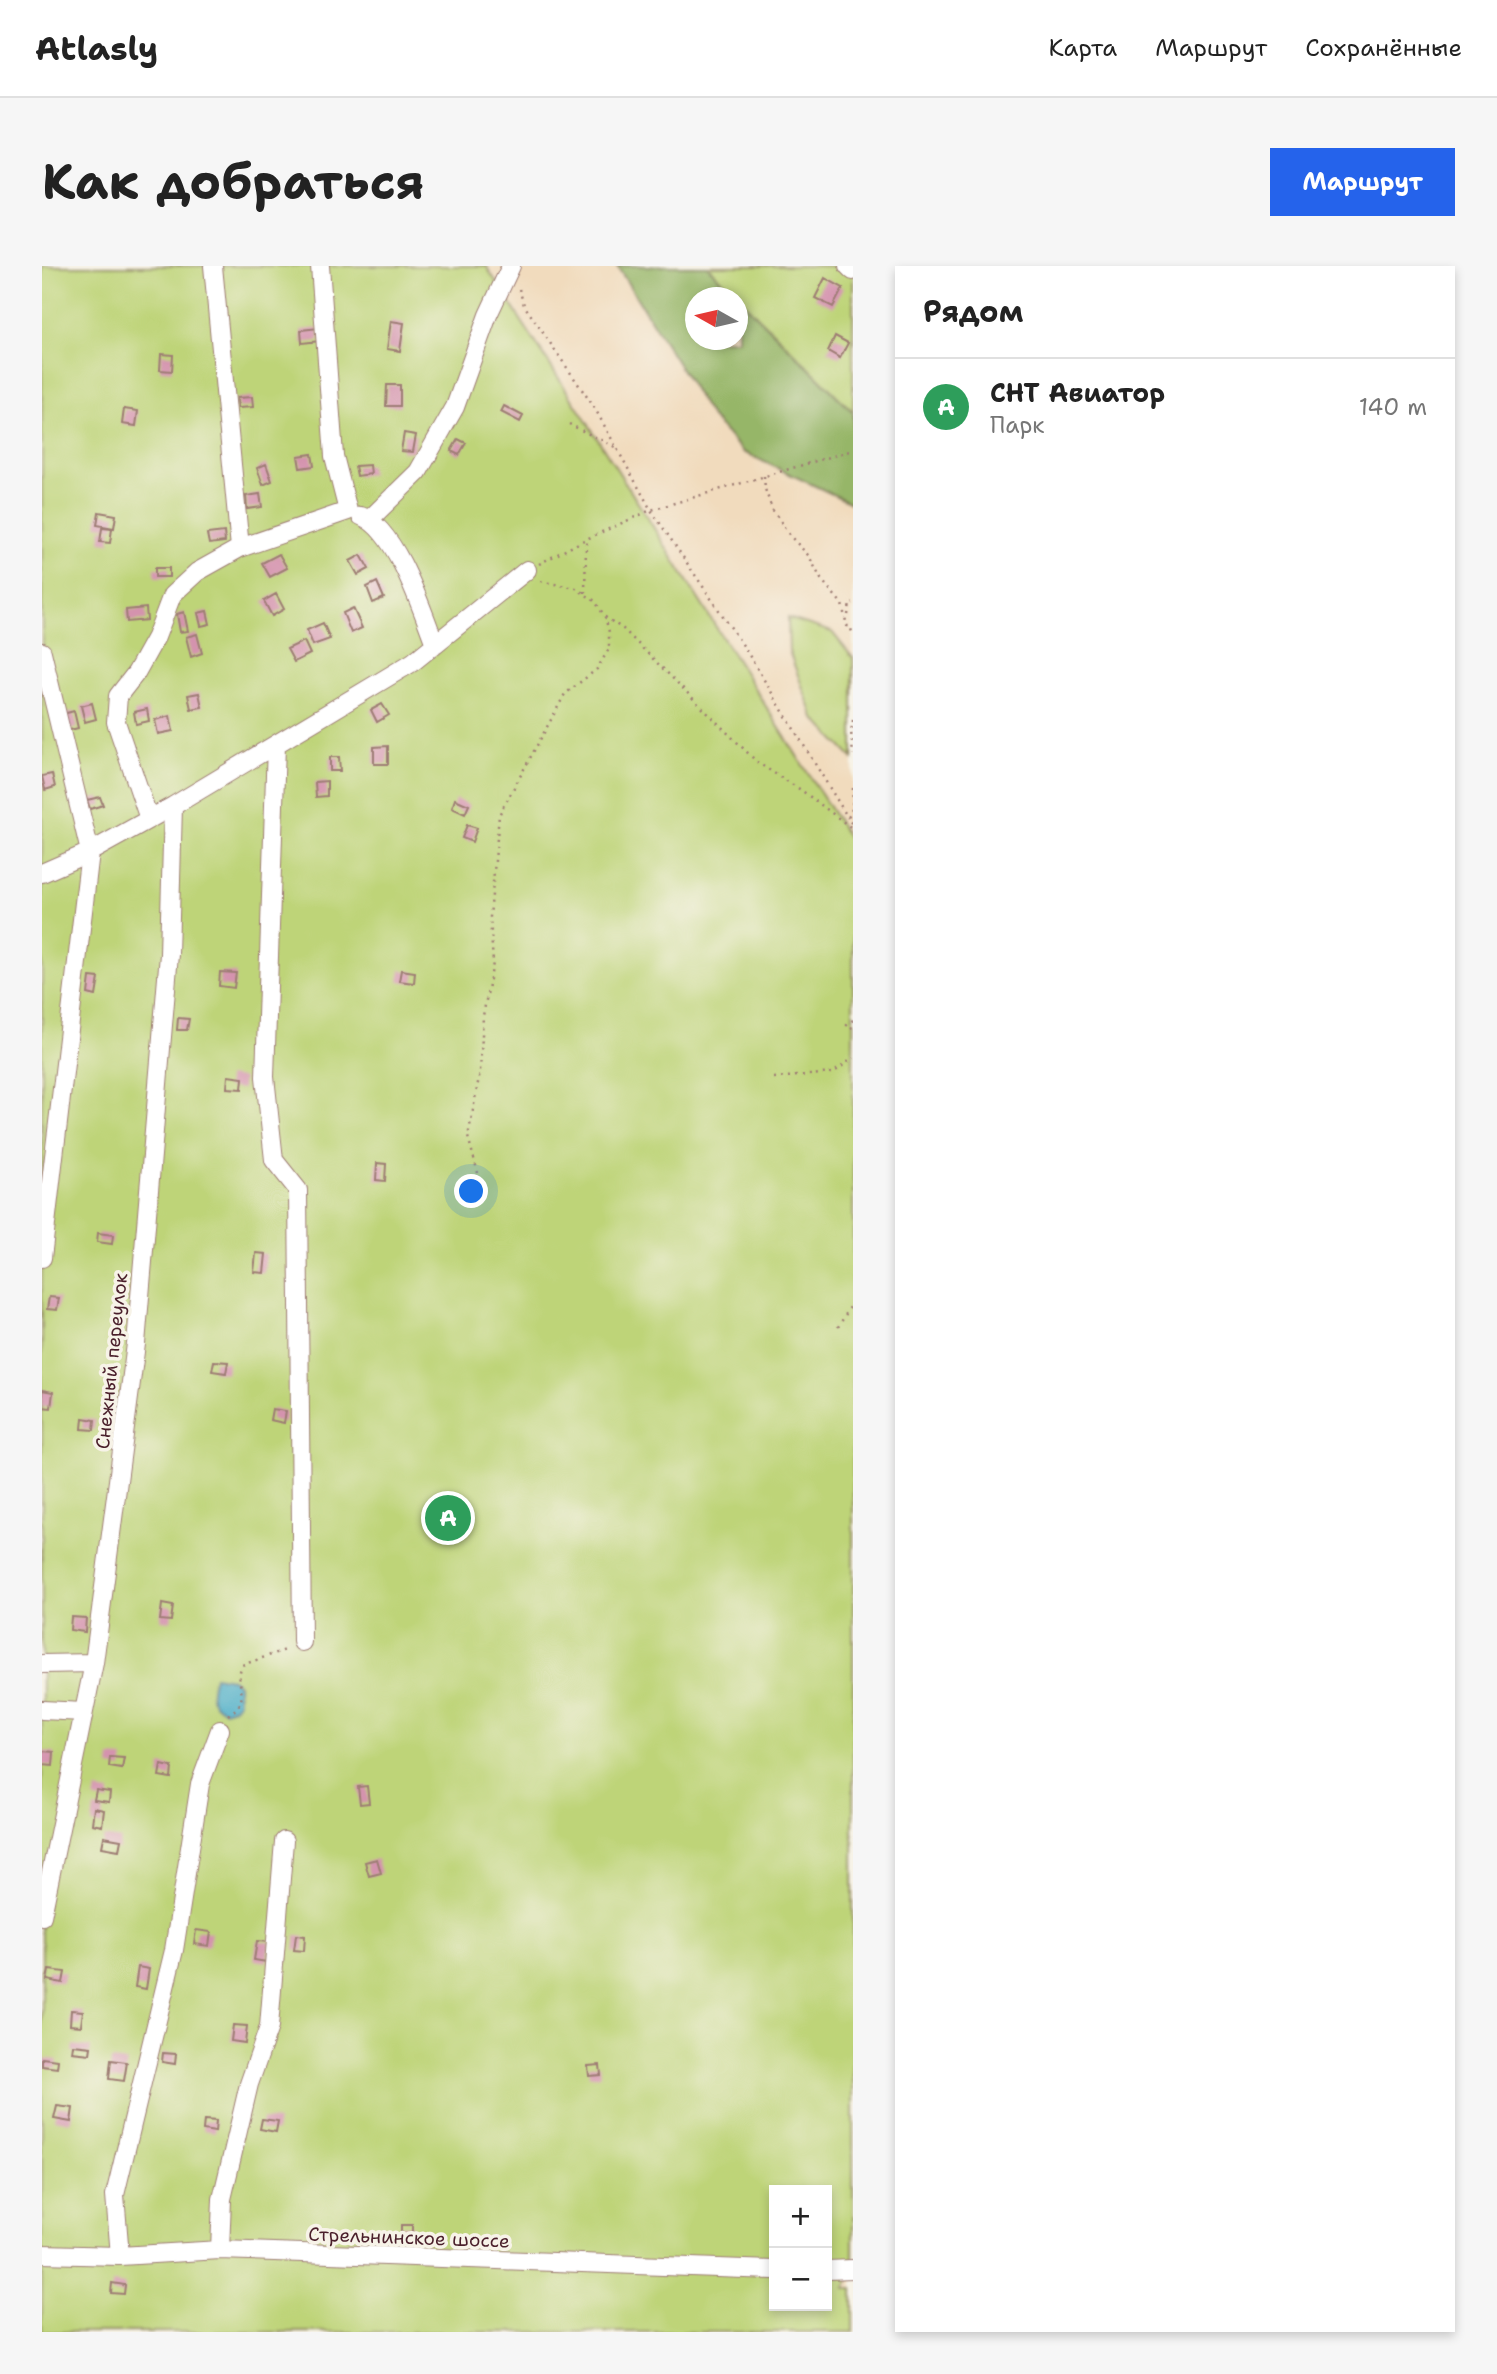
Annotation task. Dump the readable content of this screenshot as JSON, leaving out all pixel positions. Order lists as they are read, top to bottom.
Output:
{
  "streets": {
    "street": ["Снежный переулок", "Стрельнинское шоссе"]
  },
  "north": "left",
  "page": {
    "header": "Atlasly",
    "nav": ["Карта", "Маршрут", "Сохранённые"],
    "buttons": "Маршрут",
    "title": "Как добраться",
    "heading": "Рядом",
    "list": [
      {
        "mark": "A",
        "name": "СНТ Авиатор",
        "note": "Парк",
        "value": "140 m"
      }
    ],
    "pins": "A",
    "map_buttons": ["+", "−"]
  }
}
